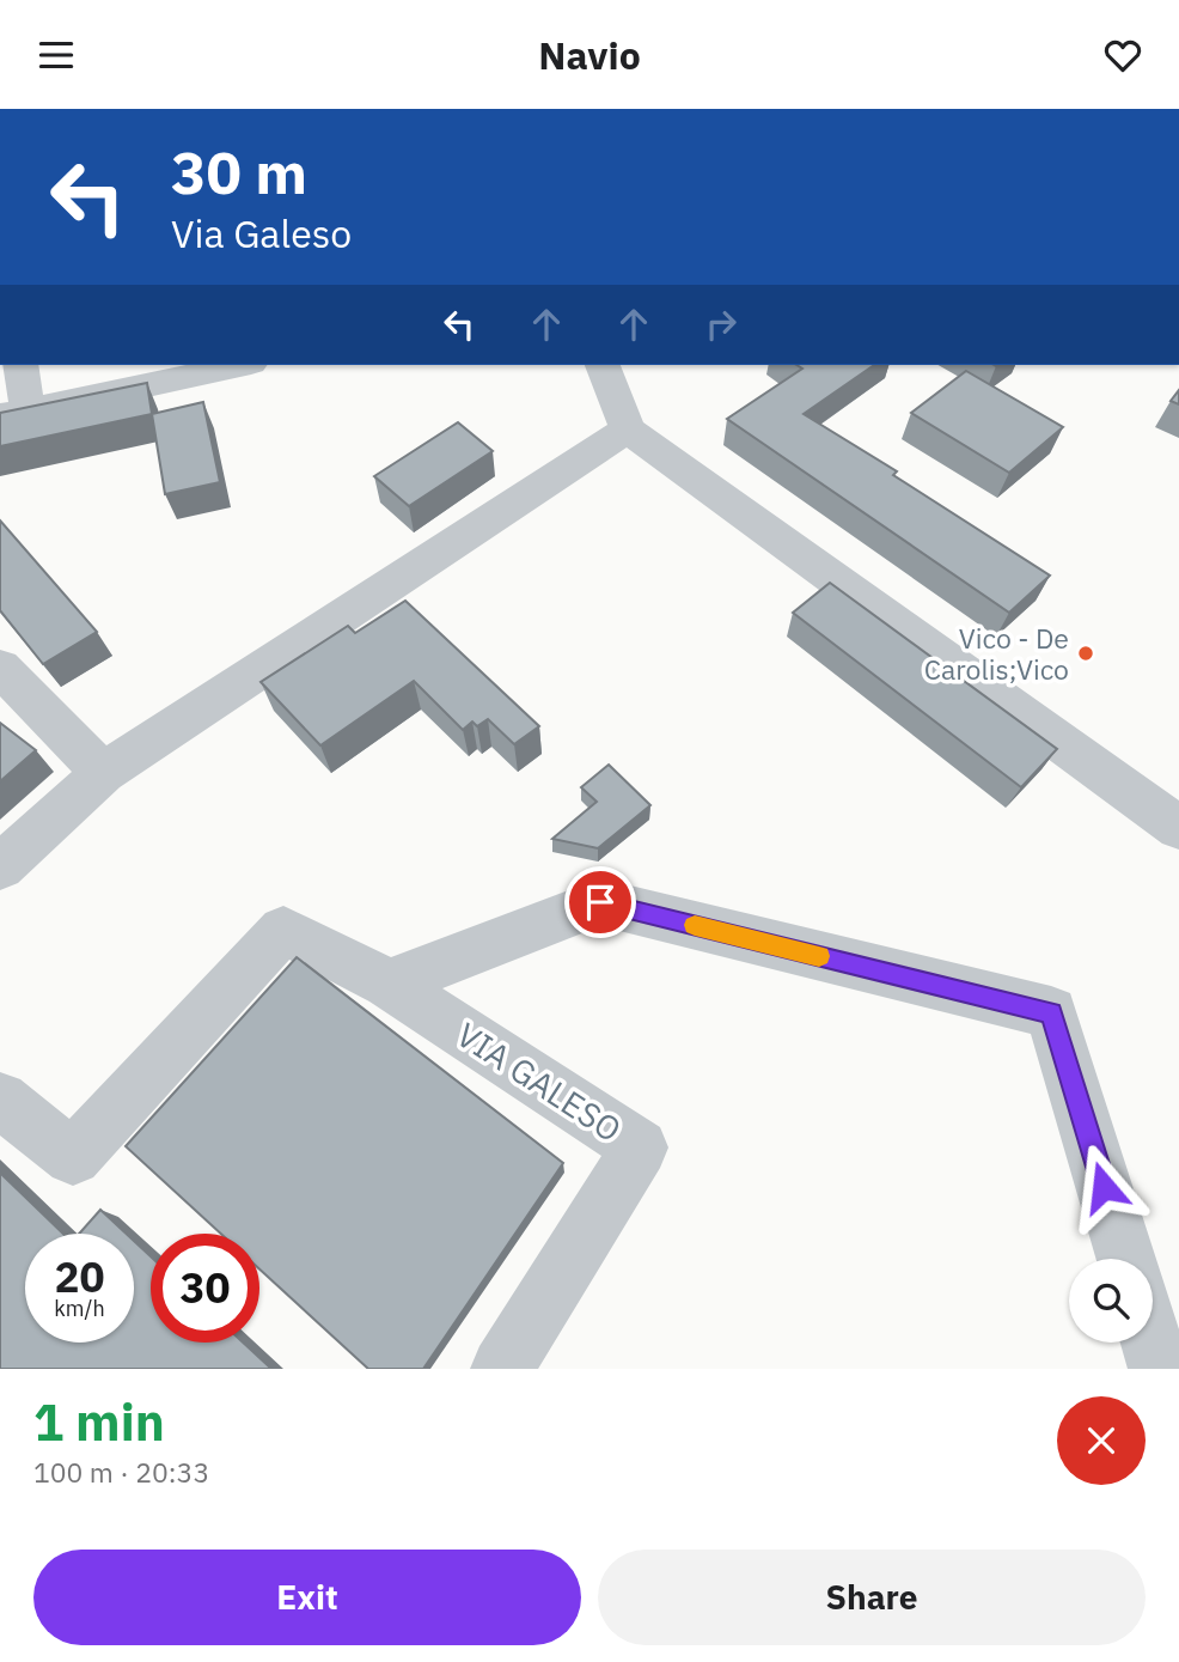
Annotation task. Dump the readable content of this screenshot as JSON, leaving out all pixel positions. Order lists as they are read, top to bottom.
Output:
{
  "streets": {
    "street": ["VIA GALESO"]
  },
  "places": ["Vico - De Carolis;Vico"],
  "page": {
    "header": "Navio",
    "turn": ["30 m", "Via Galeso"],
    "speed": "20 km/h",
    "limit": "30",
    "heading": ["1 min", "100 m · 20:33"],
    "buttons": ["Exit", "Share"]
  }
}
